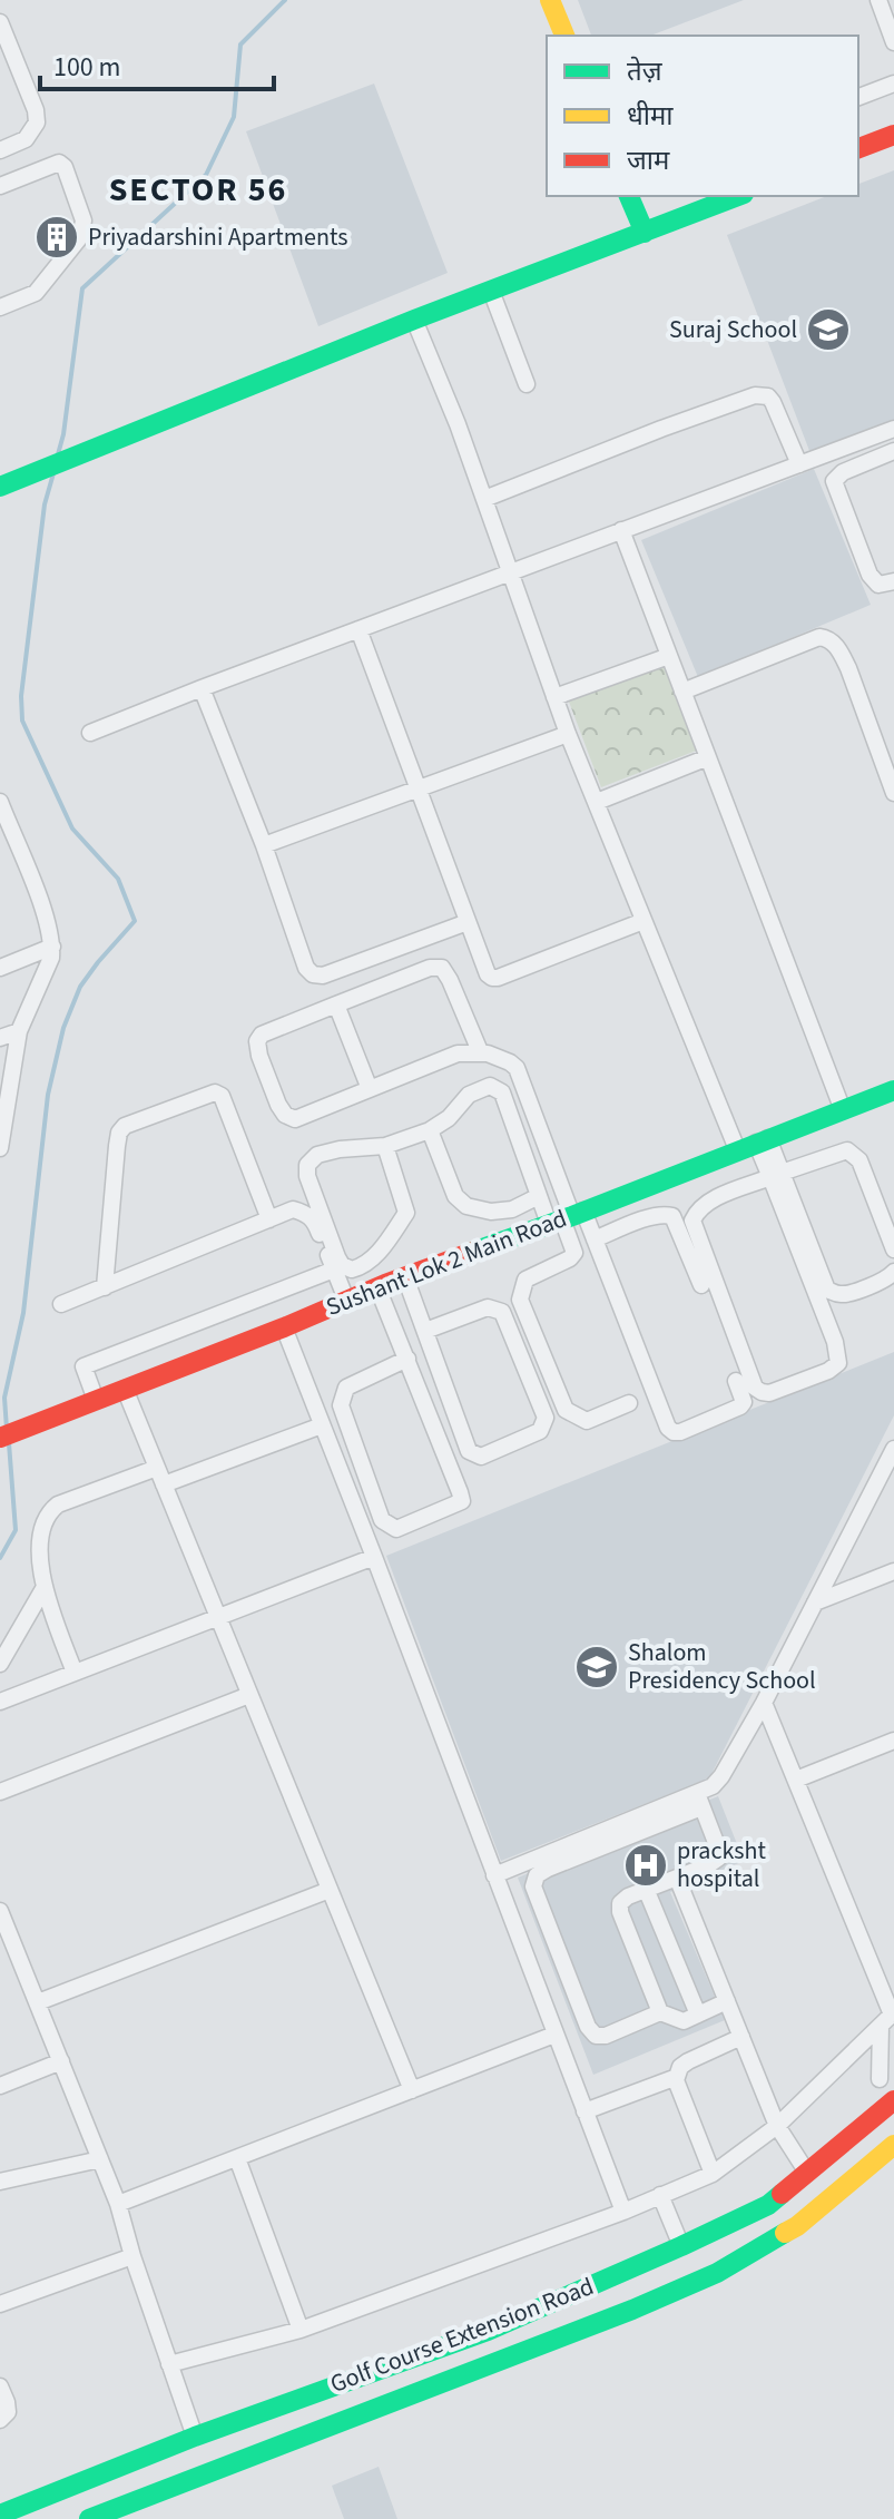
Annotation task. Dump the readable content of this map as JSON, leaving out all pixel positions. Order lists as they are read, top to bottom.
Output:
{
  "streets": {
    "main road": ["Sushant Lok 2 Main Road", "Golf Course Extension Road"]
  },
  "districts": ["SECTOR 56"],
  "places": {
    "building": ["Priyadarshini Apartments"],
    "school or university": ["Suraj School", "Shalom Presidency School"],
    "hospital": ["pracksht hospital"]
  },
  "legend": ["तेज़", "धीमा", "जाम"],
  "scale_bar": "100 m"
}
